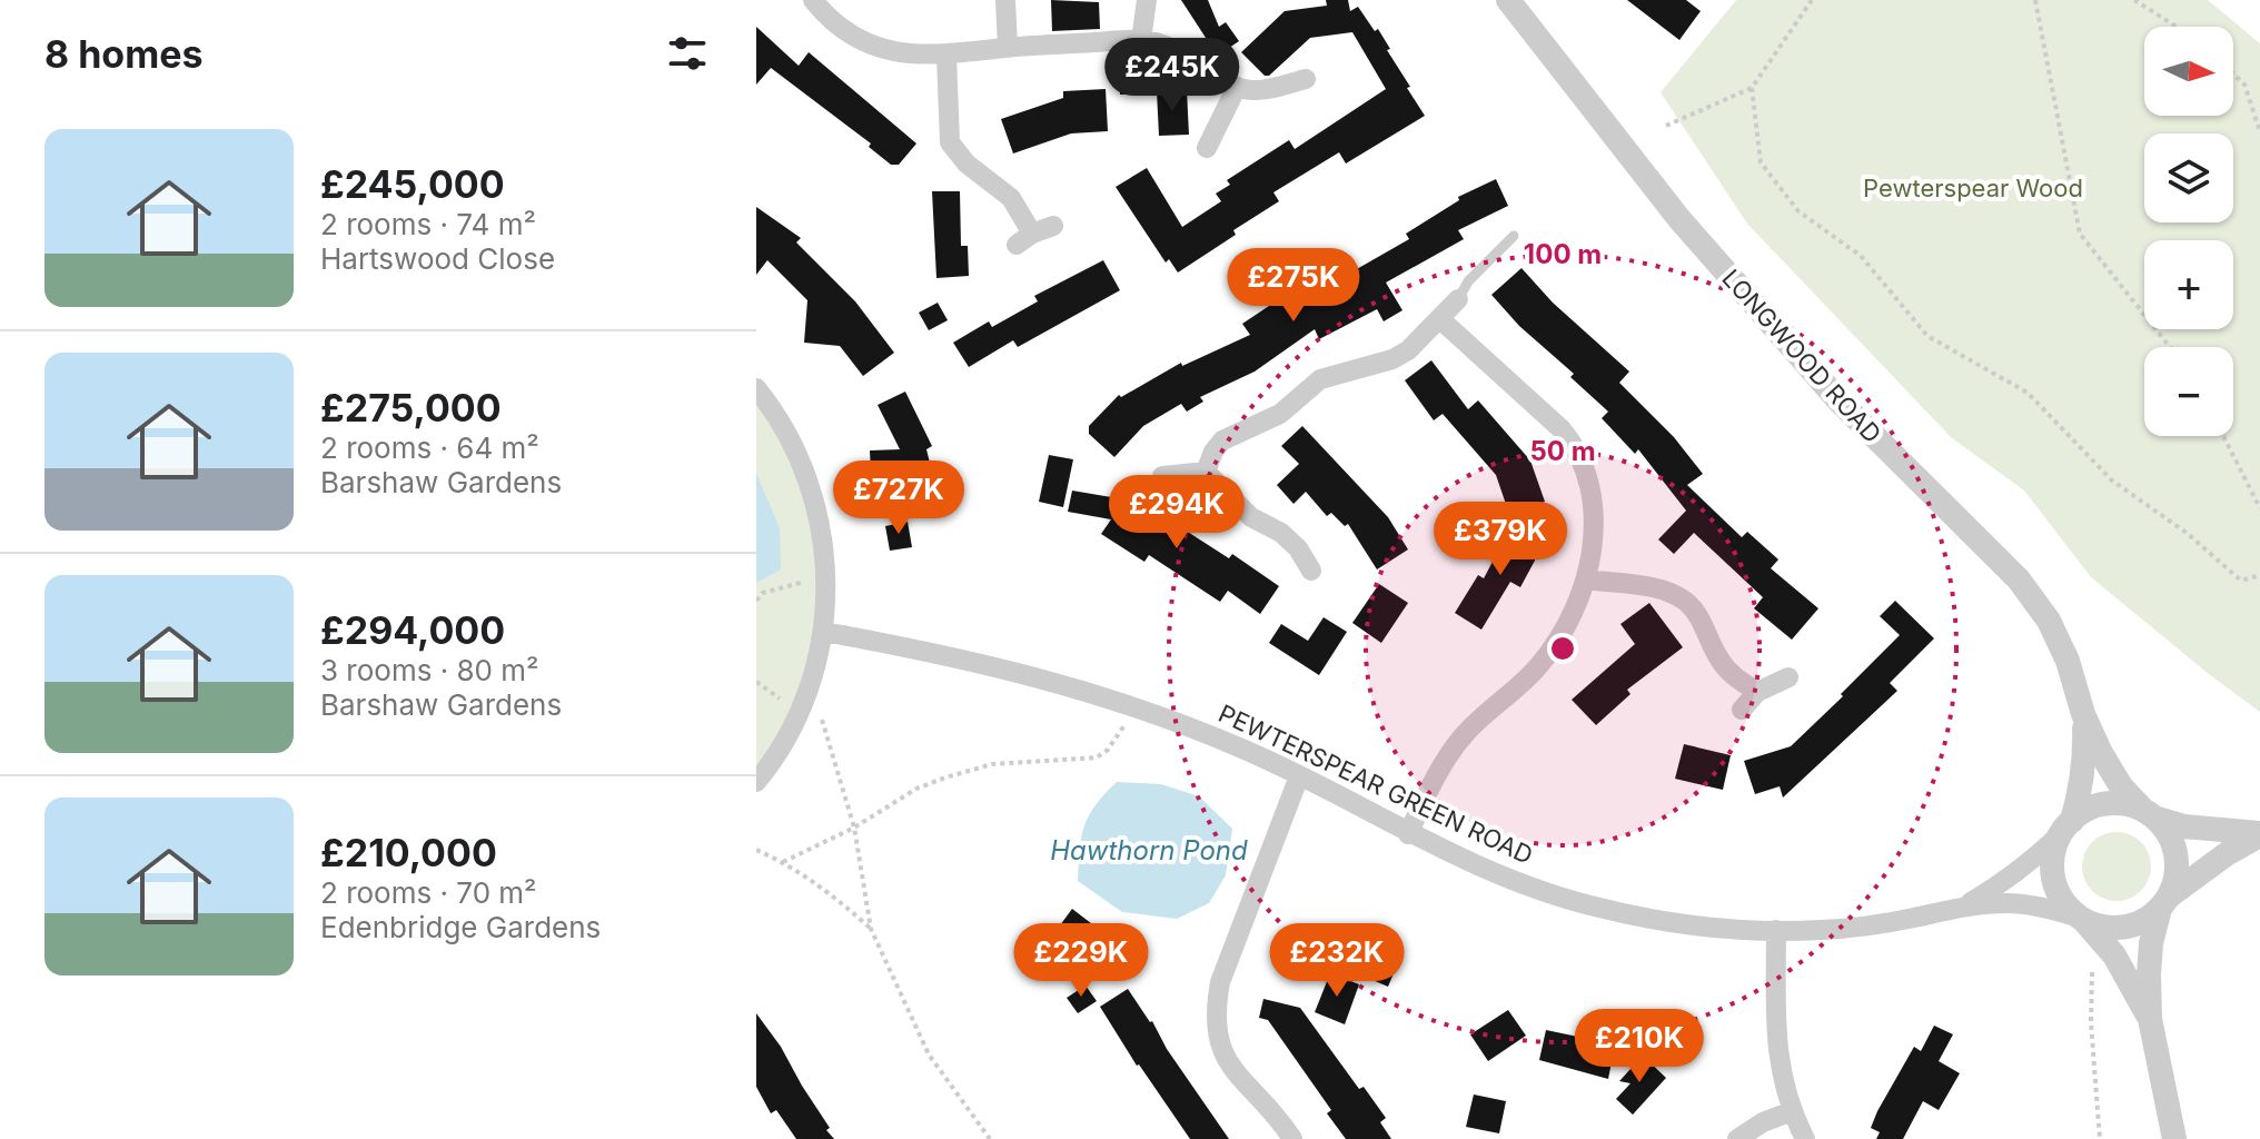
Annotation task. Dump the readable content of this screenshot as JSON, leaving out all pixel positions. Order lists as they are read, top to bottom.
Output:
{
  "streets": {
    "street": ["LONGWOOD ROAD", "PEWTERSPEAR GREEN ROAD"]
  },
  "crossings": [
    ["LONGWOOD ROAD", "PEWTERSPEAR GREEN ROAD"]
  ],
  "water": ["Hawthorn Pond"],
  "parks": ["Pewterspear Wood"],
  "north": "right",
  "page": {
    "heading": "8 homes",
    "map_buttons": ["+", "−"],
    "price": [
      "£245K",
      "£275K",
      "£727K",
      "£294K",
      "£379K",
      "£229K",
      "£232K",
      "£210K"
    ],
    "list": [
      {
        "name": "£245,000",
        "note": "2 rooms · 74 m² · Hartswood Close"
      },
      {
        "name": "£275,000",
        "note": "2 rooms · 64 m² · Barshaw Gardens"
      },
      {
        "name": "£294,000",
        "note": "3 rooms · 80 m² · Barshaw Gardens"
      },
      {
        "name": "£210,000",
        "note": "2 rooms · 70 m² · Edenbridge Gardens"
      }
    ]
  },
  "rings": ["100 m", "50 m"]
}
